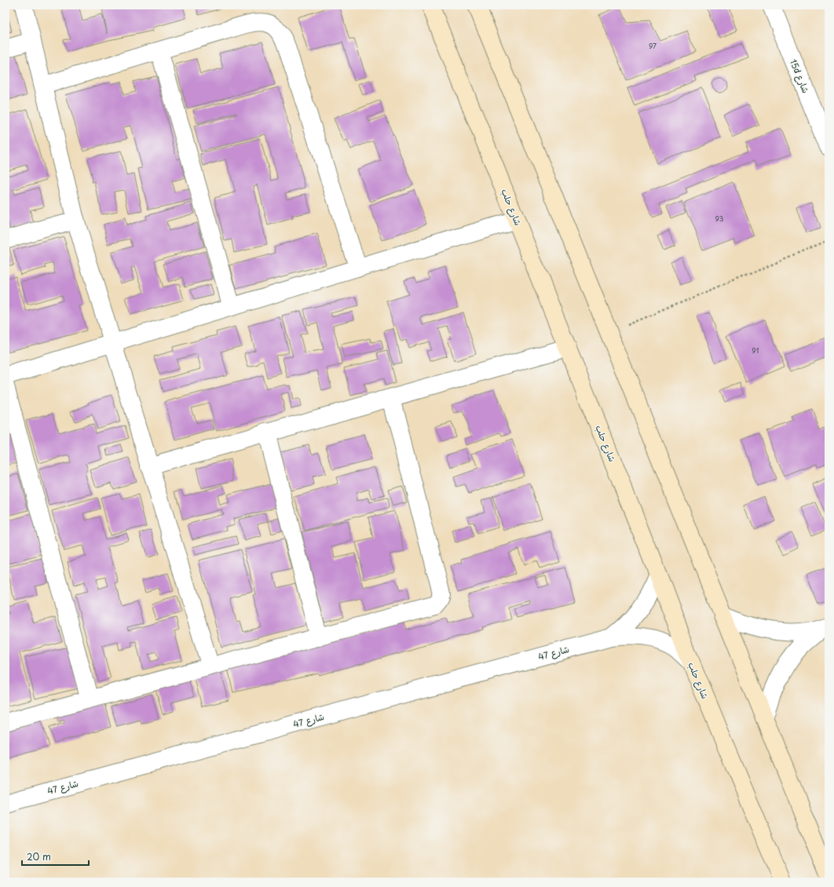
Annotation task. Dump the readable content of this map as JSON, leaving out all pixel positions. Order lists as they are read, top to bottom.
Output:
{
  "streets": {
    "street": ["15d شارع", "شارع حلب", "شارع 47"]
  },
  "crossings": [
    ["شارع حلب", "شارع 47"]
  ],
  "house_numbers": ["97", "93", "91"],
  "scale_bar": "20 m"
}
